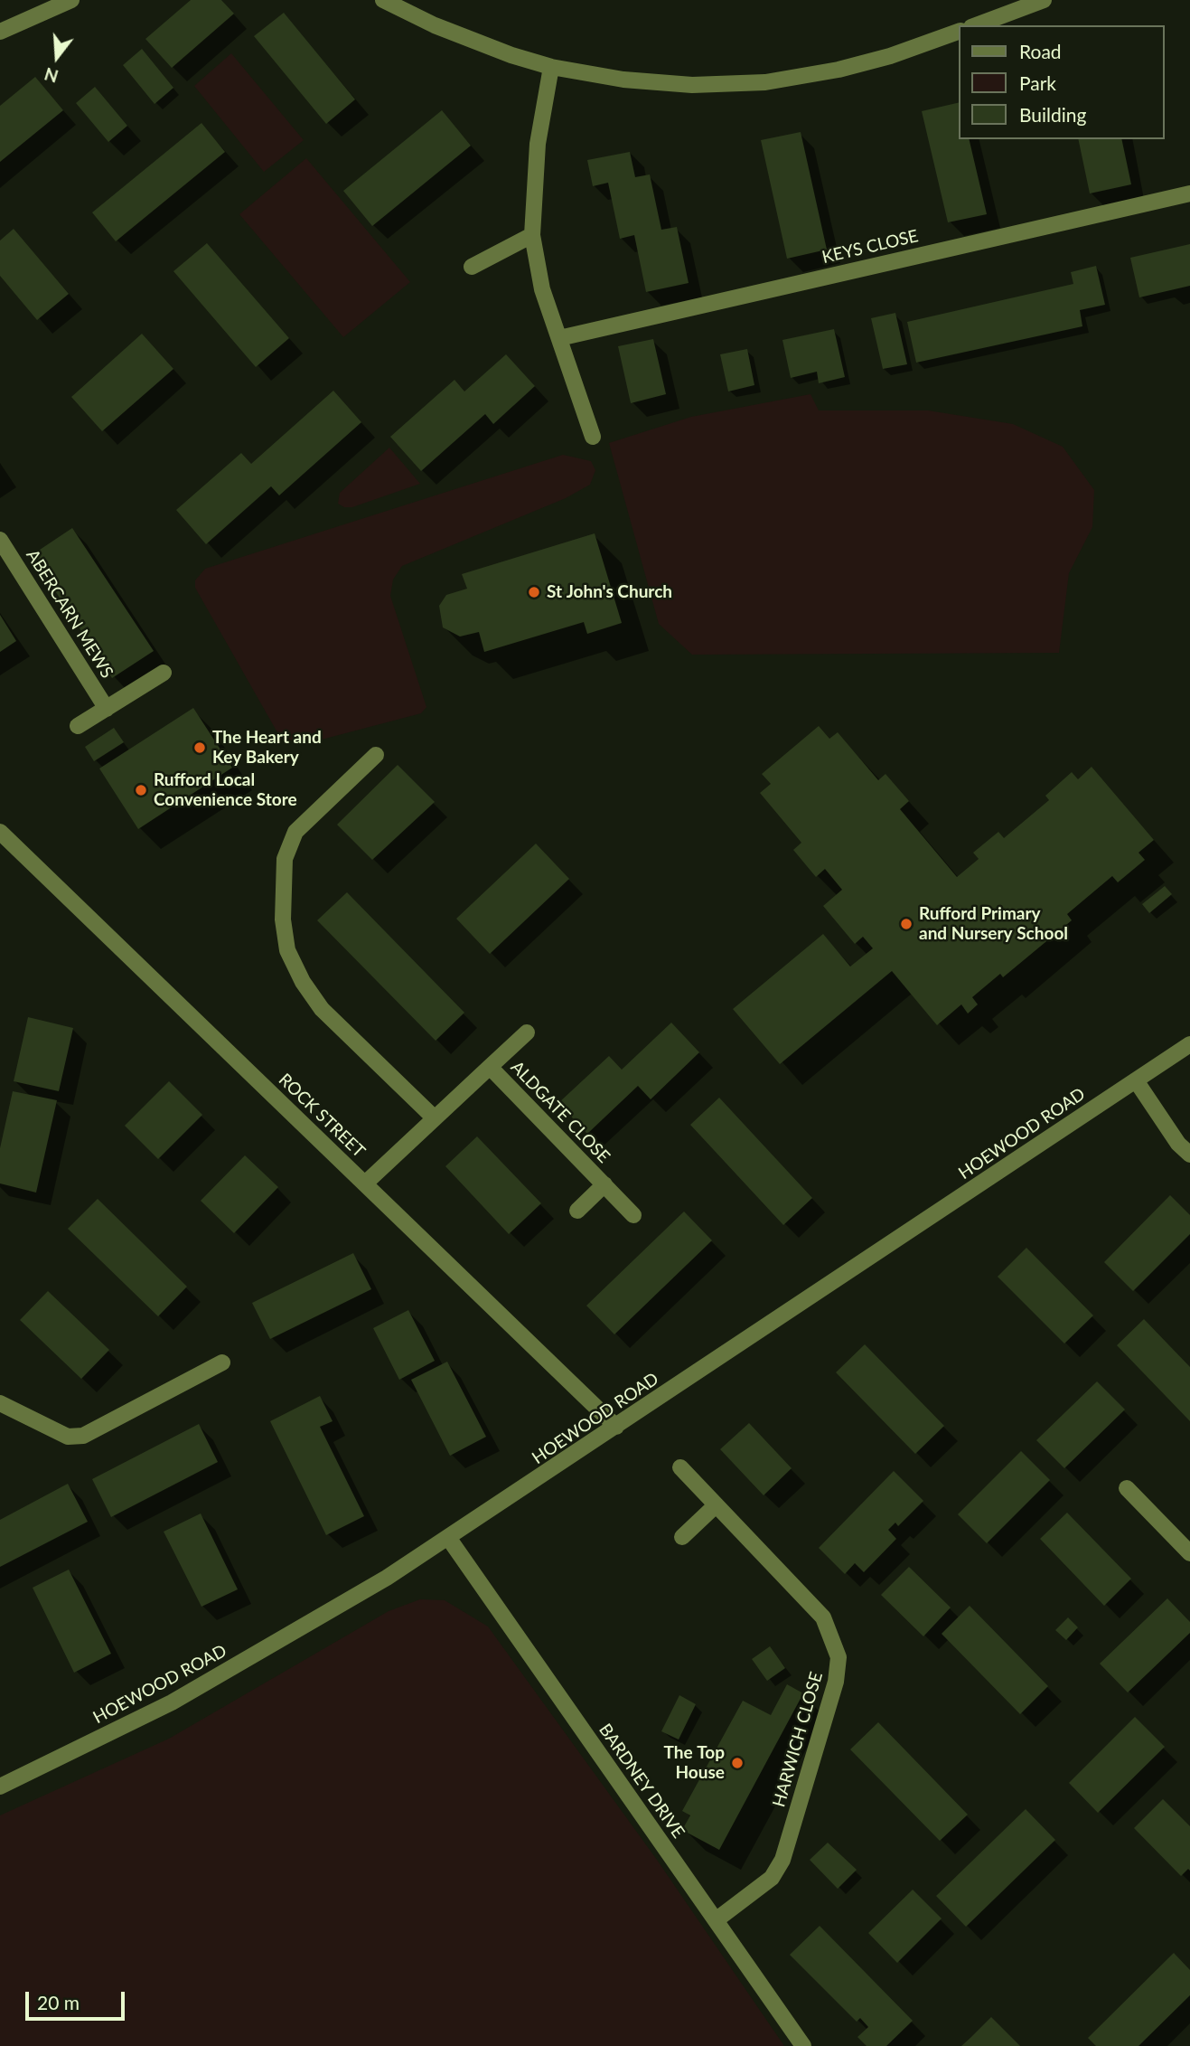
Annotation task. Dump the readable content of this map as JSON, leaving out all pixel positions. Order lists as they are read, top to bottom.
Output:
{
  "streets": {
    "street": [
      "KEYS CLOSE",
      "ABERCARN MEWS",
      "ALDGATE CLOSE",
      "ROCK STREET",
      "HOEWOOD ROAD",
      "HARWICH CLOSE",
      "BARDNEY DRIVE"
    ]
  },
  "crossings": [
    ["ALDGATE CLOSE", "ROCK STREET"],
    ["ROCK STREET", "HOEWOOD ROAD"],
    ["HOEWOOD ROAD", "BARDNEY DRIVE"],
    ["HARWICH CLOSE", "BARDNEY DRIVE"]
  ],
  "places": [
    "St John's Church",
    "The Heart and Key Bakery",
    "Rufford Local Convenience Store",
    "Rufford Primary and Nursery School",
    "The Top House"
  ],
  "legend": ["Road", "Park", "Building"],
  "scale_bar": "20 m",
  "north": "bottom"
}
